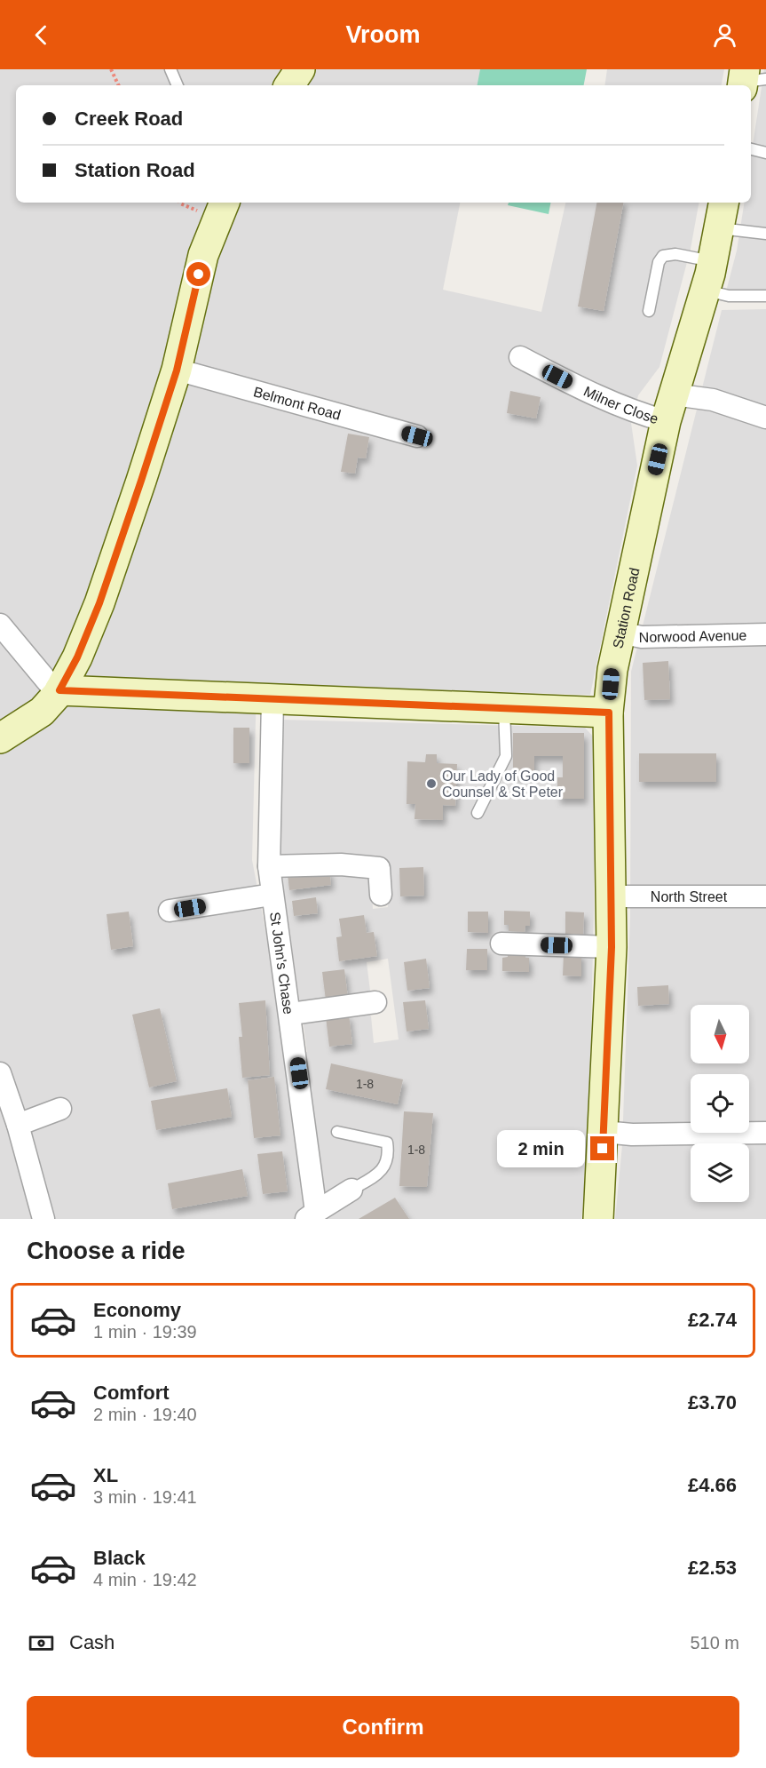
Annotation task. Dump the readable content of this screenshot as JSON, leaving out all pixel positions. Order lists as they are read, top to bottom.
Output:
{
  "streets": {
    "street": [
      "Belmont Road",
      "Milner Close",
      "Station Road",
      "Norwood Avenue",
      "North Street",
      "St John's Chase"
    ]
  },
  "crossings": [
    ["Milner Close", "Station Road"],
    ["Station Road", "Norwood Avenue"],
    ["Station Road", "North Street"]
  ],
  "places": ["Our Lady of Good Counsel & St Peter"],
  "house_numbers": ["1-8", "1-8"],
  "north": "bottom",
  "page": {
    "header": "Vroom",
    "banner": ["Creek Road", "Station Road"],
    "bubble": "2 min",
    "heading": "Choose a ride",
    "list": [
      {
        "name": "Economy",
        "note": "1 min · 19:39",
        "value": "£2.74"
      },
      {
        "name": "Comfort",
        "note": "2 min · 19:40",
        "value": "£3.70"
      },
      {
        "name": "XL",
        "note": "3 min · 19:41",
        "value": "£4.66"
      },
      {
        "name": "Black",
        "note": "4 min · 19:42",
        "value": "£2.53"
      }
    ],
    "pay": ["Cash", "510 m"],
    "buttons": "Confirm"
  }
}
